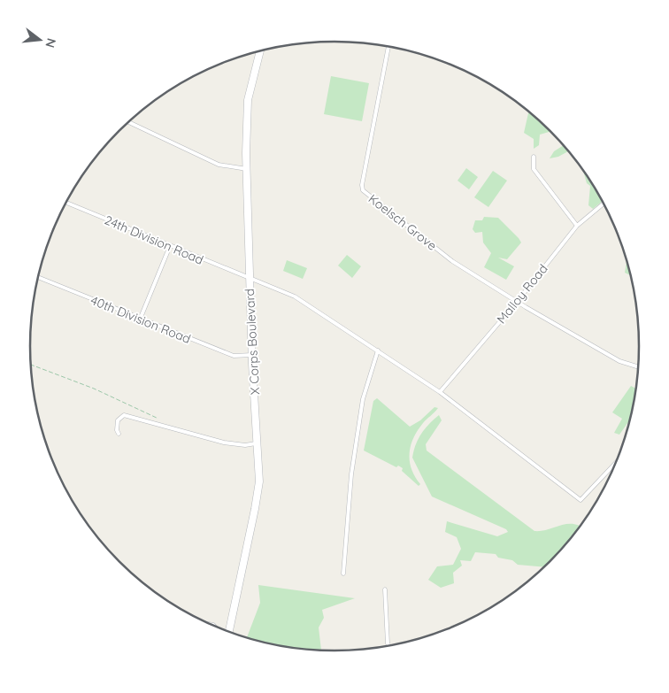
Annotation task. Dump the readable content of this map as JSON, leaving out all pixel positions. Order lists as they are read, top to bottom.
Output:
{
  "streets": {
    "street": ["X Corps Boulevard"],
    "lane": [
      "Koelsch Grove",
      "24th Division Road",
      "Malloy Road",
      "40th Division Road"
    ]
  },
  "crossings": [
    ["Koelsch Grove", "Malloy Road"],
    ["24th Division Road", "Malloy Road"],
    ["24th Division Road", "X Corps Boulevard"],
    ["40th Division Road", "X Corps Boulevard"]
  ],
  "north": "right"
}
